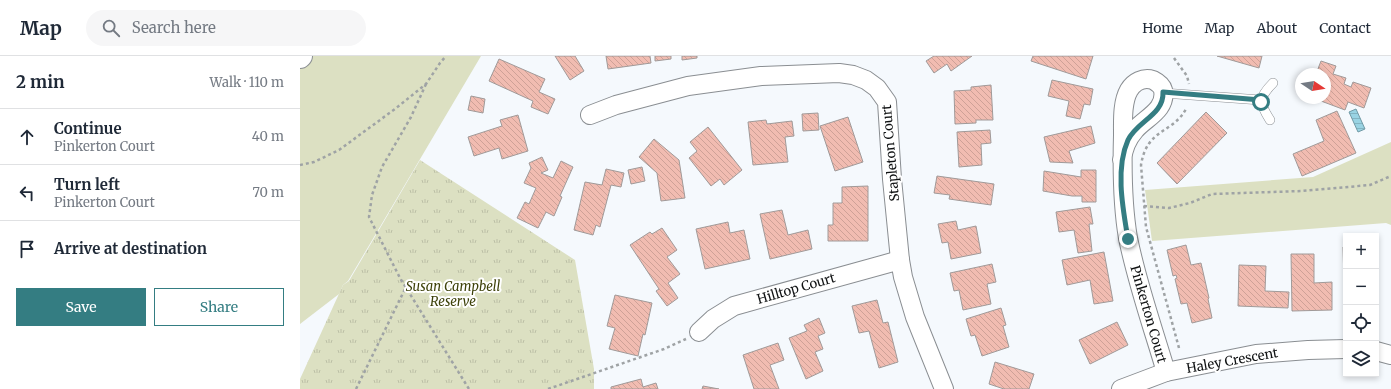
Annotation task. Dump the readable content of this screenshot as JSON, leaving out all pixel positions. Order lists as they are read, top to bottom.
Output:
{
  "streets": {
    "street": [
      "Stapleton Court",
      "Hilltop Court",
      "Pinkerton Court",
      "Haley Crescent"
    ]
  },
  "crossings": [
    ["Stapleton Court", "Hilltop Court"],
    ["Pinkerton Court", "Haley Crescent"]
  ],
  "parks": ["Susan Campbell Reserve"],
  "north": "right",
  "page": {
    "header": "Map",
    "search": "Search here",
    "nav": [
      "Home",
      "Map",
      "About",
      "Contact"
    ],
    "heading": ["2 min", "Walk · 110 m"],
    "list": [
      ["Continue", "Pinkerton Court", "40 m"],
      ["Turn left", "Pinkerton Court", "70 m"],
      "Arrive at destination"
    ],
    "map_buttons": ["+", "−"],
    "buttons": ["Save", "Share"]
  }
}
